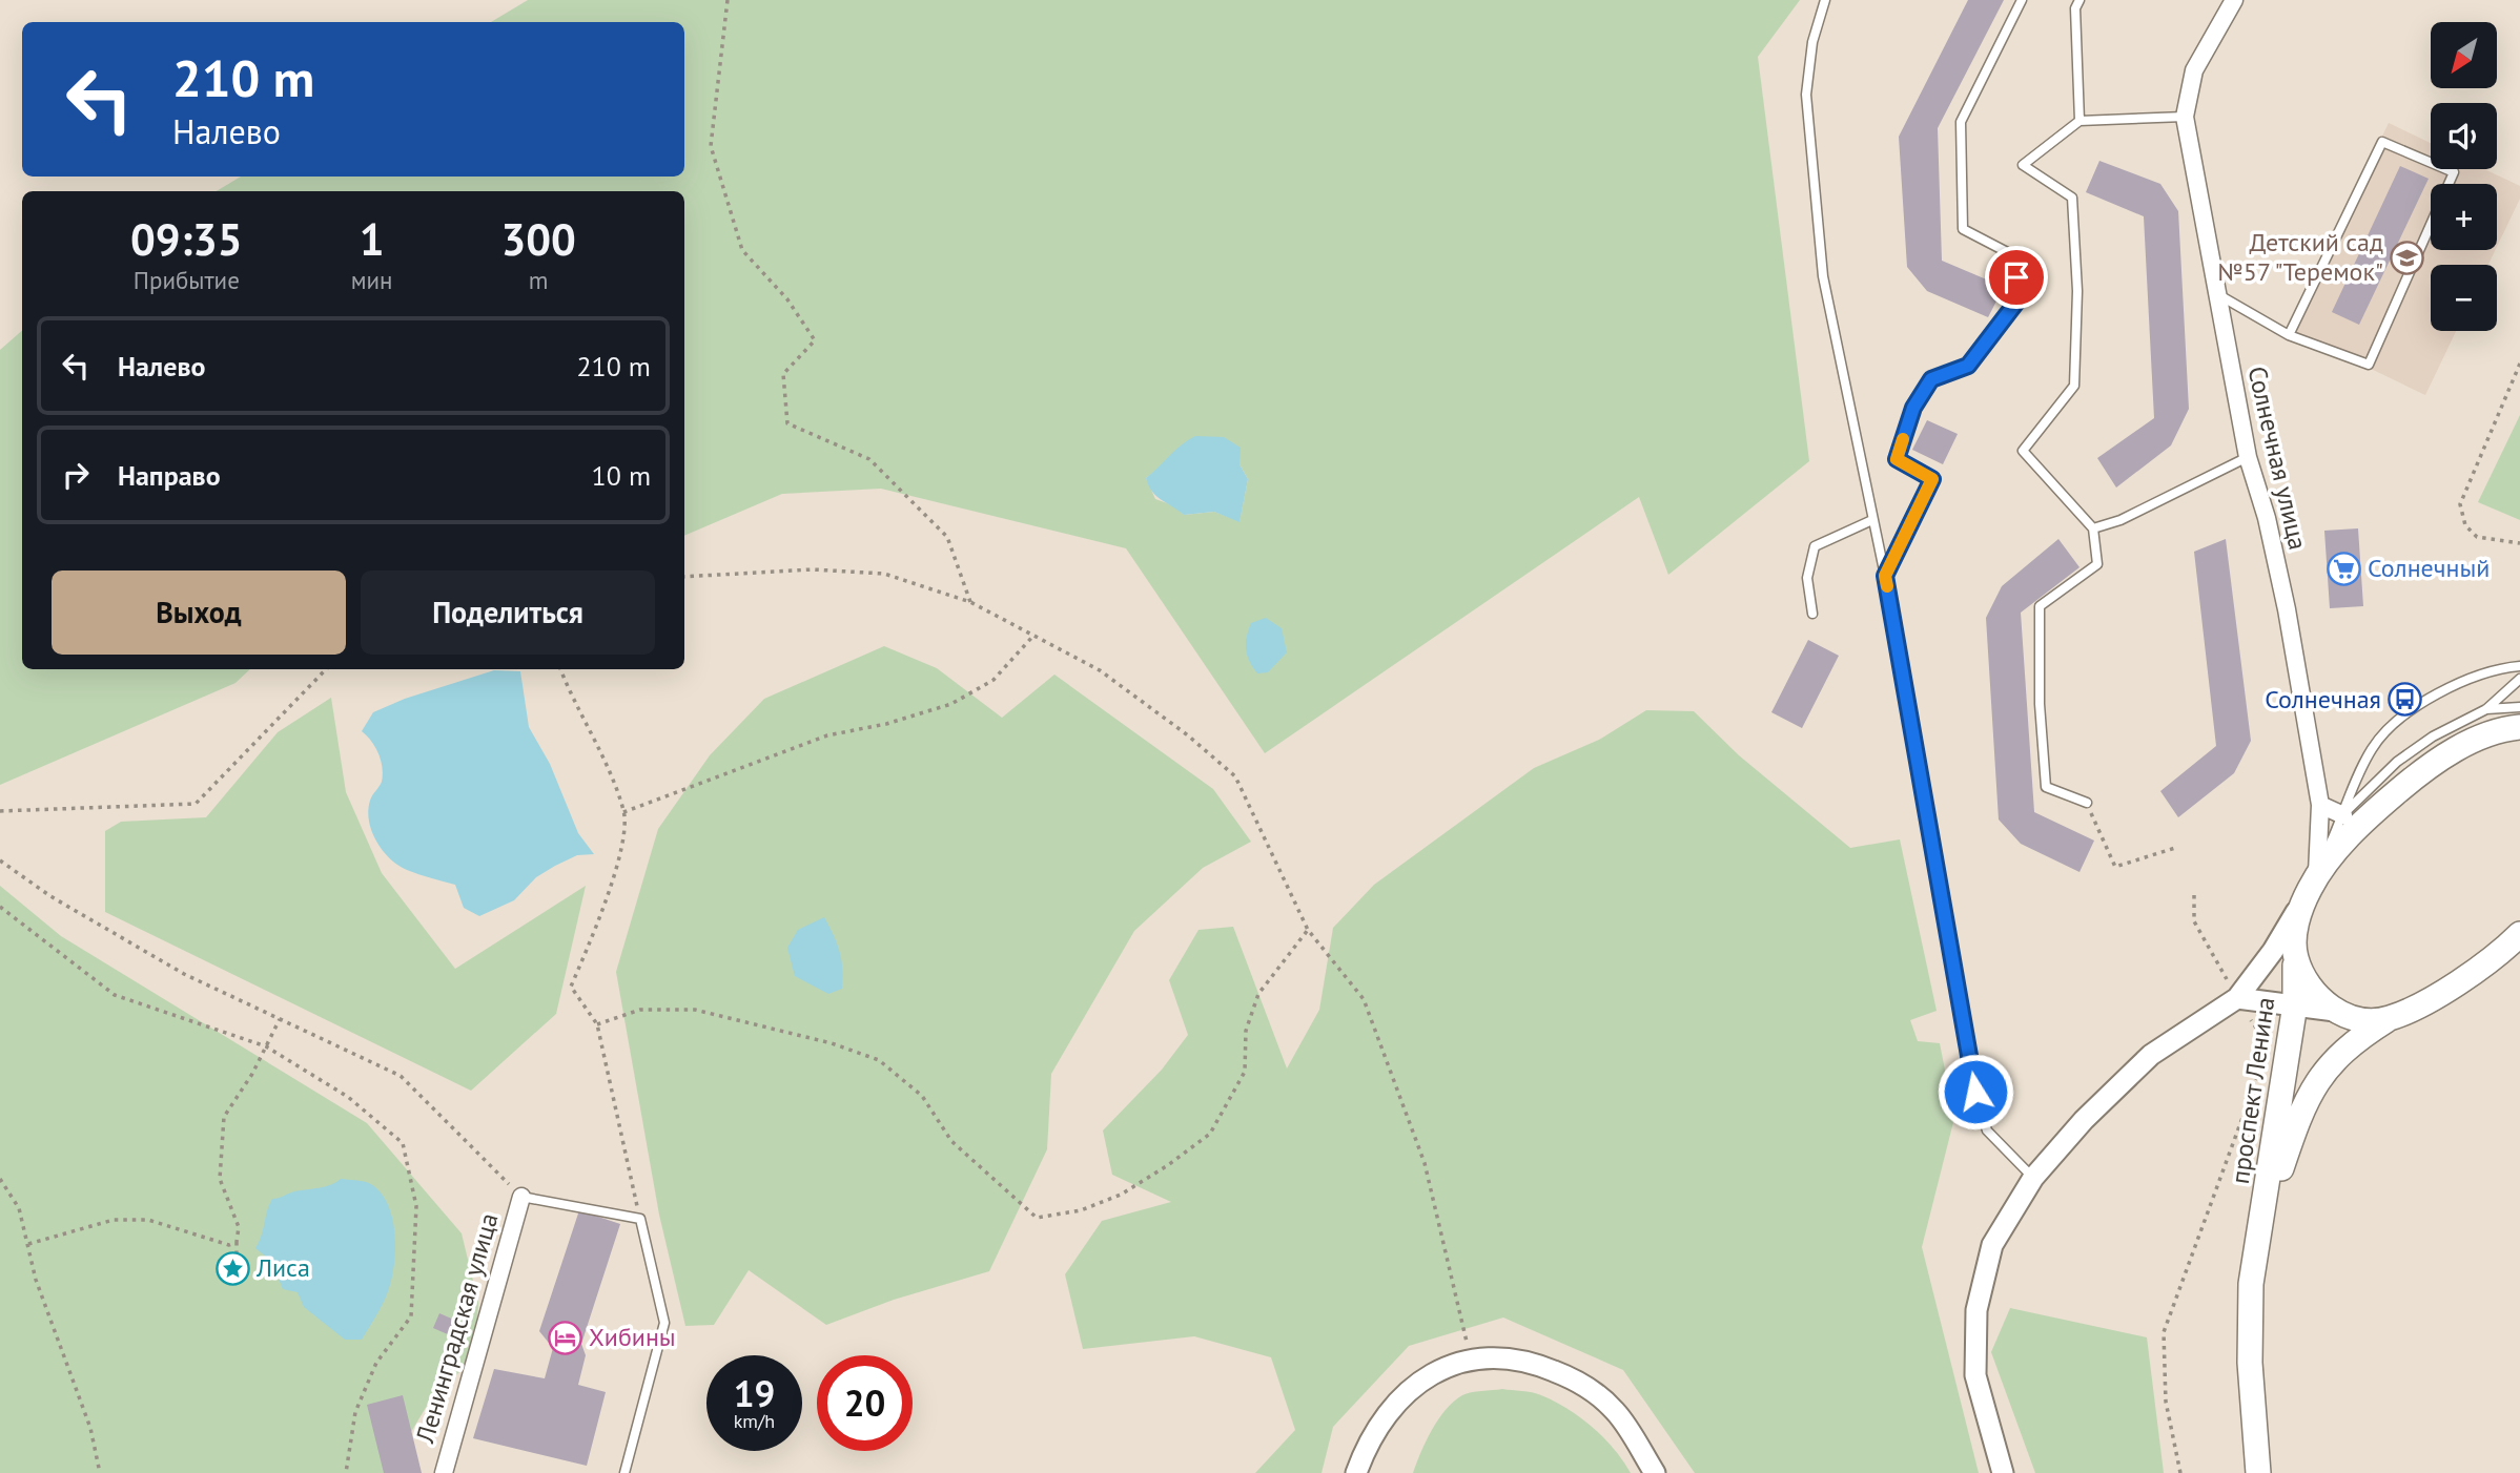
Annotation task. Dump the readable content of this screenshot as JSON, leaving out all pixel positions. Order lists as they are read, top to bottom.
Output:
{
  "streets": {
    "main road": ["проспект Ленина"],
    "street": ["Солнечная улица", "Ленинградская улица"]
  },
  "crossings": [
    ["Солнечная улица", "проспект Ленина"]
  ],
  "places": {
    "school or university": ["Детский сад №57 \"Теремок\""],
    "supermarket": ["Солнечный"],
    "bus stop": ["Солнечная"],
    "place": ["Лиса"],
    "hotel": ["Хибины"]
  },
  "north": "bottom left",
  "page": {
    "map_buttons": ["+", "−"],
    "turn": ["210 m", "Налево"],
    "eta": [
      "09:35",
      "Прибытие",
      "1",
      "мин",
      "300",
      "m"
    ],
    "list": [
      {
        "name": "Налево",
        "value": "210 m"
      },
      {
        "name": "Направо",
        "value": "10 m"
      }
    ],
    "buttons": ["Выход", "Поделиться"],
    "speed": "19 km/h",
    "limit": "20"
  }
}
